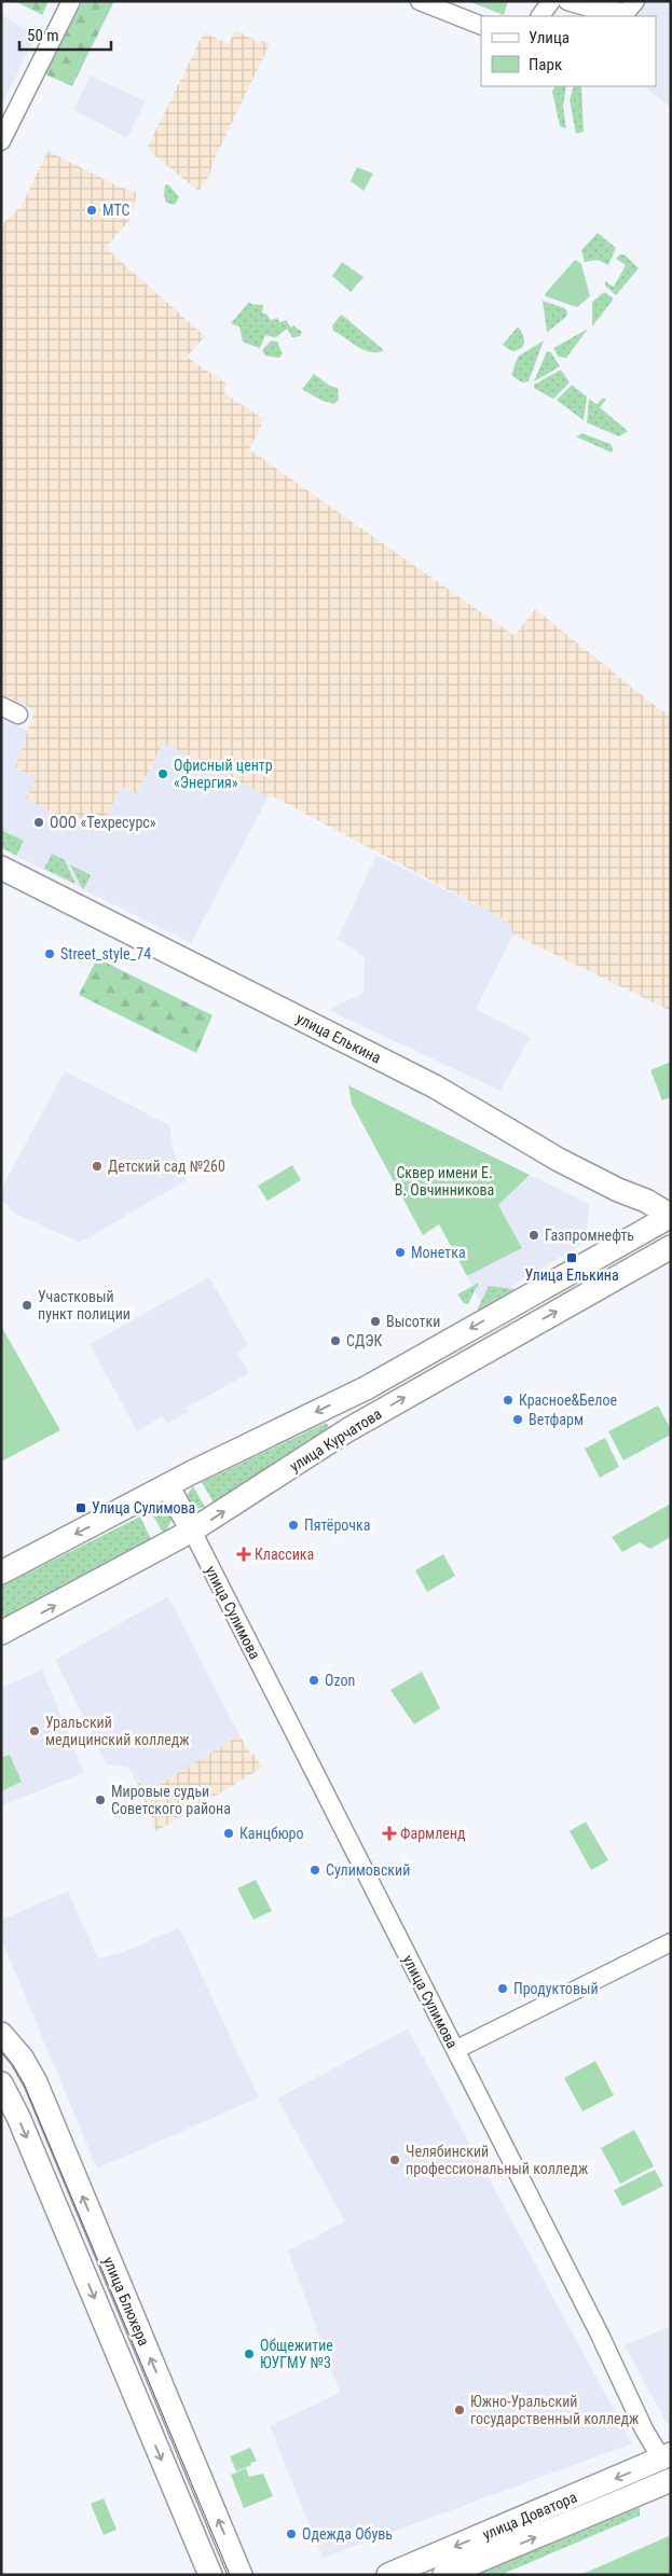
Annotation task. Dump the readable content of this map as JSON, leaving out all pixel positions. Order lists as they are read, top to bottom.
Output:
{
  "streets": {
    "main road": [
      "улица Елькина",
      "улица Курчатова",
      "улица Блюхера",
      "улица Доватора"
    ],
    "street": ["улица Сулимова"]
  },
  "crossings": [
    ["улица Елькина", "улица Курчатова"],
    ["улица Курчатова", "улица Сулимова"],
    ["улица Сулимова", "улица Доватора"]
  ],
  "parks": ["Сквер имени Е. В. Овчинникова"],
  "places": {
    "other": [
      "МТС",
      "Офисный центр «Энергия»",
      "ООО «Техресурс»",
      "Street_style_74",
      "Детский сад №260",
      "Газпромнефть",
      "Монетка",
      "Участковый пункт полиции",
      "Высотки",
      "СДЭК",
      "Красное&Белое",
      "Ветфарм",
      "Пятёрочка",
      "Ozon",
      "Уральский медицинский колледж",
      "Мировые судьи Советского района",
      "Канцбюро",
      "Сулимовский",
      "Продуктовый",
      "Челябинский профессиональный колледж",
      "Общежитие ЮУГМУ №3",
      "Южно-Уральский государственный колледж",
      "Одежда Обувь"
    ],
    "transit": ["Улица Елькина", "Улица Сулимова"],
    "health": ["Классика", "Фармленд"]
  },
  "legend": ["Улица", "Парк"],
  "scale_bar": "50 m"
}
